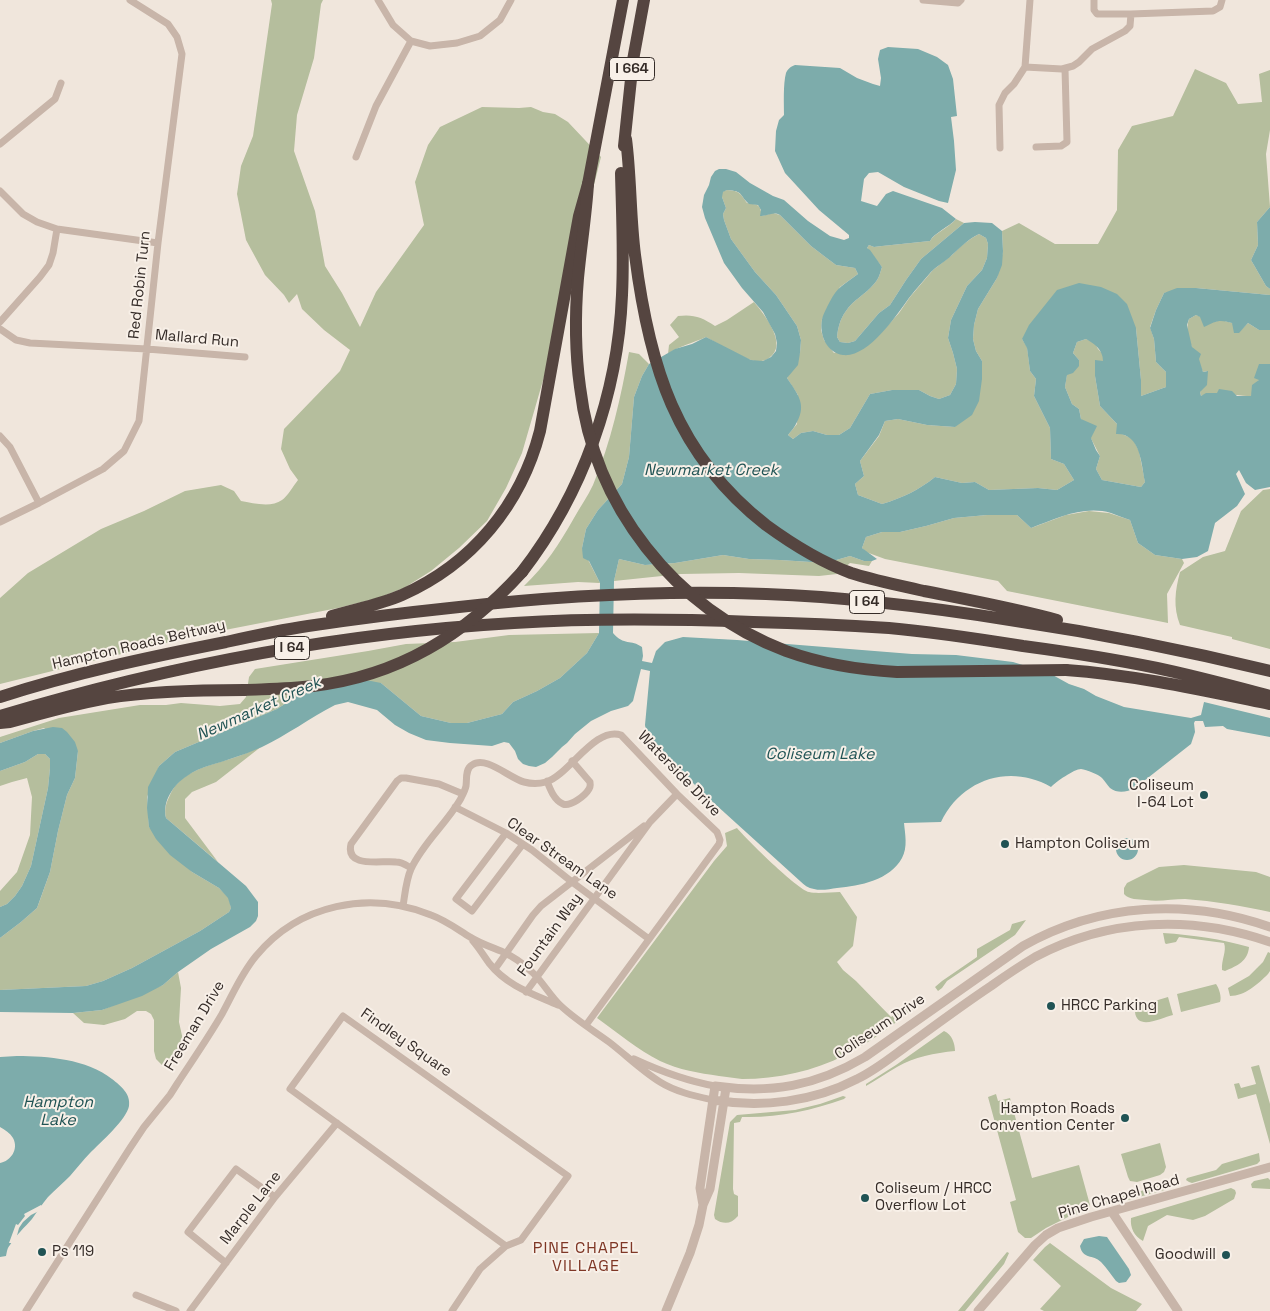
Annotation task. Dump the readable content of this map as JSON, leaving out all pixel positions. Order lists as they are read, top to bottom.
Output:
{
  "streets": {
    "highway": ["I 664", "I 64", "Hampton Roads Beltway"],
    "street": [
      "Red Robin Turn",
      "Mallard Run",
      "Waterside Drive",
      "Clear Stream Lane",
      "Fountain Way",
      "Freeman Drive",
      "Coliseum Drive",
      "Findley Square",
      "Pine Chapel Road",
      "Marple Lane"
    ]
  },
  "crossings": [
    ["Red Robin Turn", "Mallard Run"],
    ["I 64", "Hampton Roads Beltway"],
    ["Waterside Drive", "Clear Stream Lane"],
    ["Waterside Drive", "Fountain Way"],
    ["Waterside Drive", "Freeman Drive"],
    ["Clear Stream Lane", "Fountain Way"],
    ["Fountain Way", "Freeman Drive"],
    ["Freeman Drive", "Coliseum Drive"],
    ["Findley Square", "Marple Lane"]
  ],
  "districts": ["PINE CHAPEL VILLAGE"],
  "water": ["Newmarket Creek", "Coliseum Lake", "Hampton Lake"],
  "places": [
    "Coliseum I-64 Lot",
    "Hampton Coliseum",
    "HRCC Parking",
    "Hampton Roads Convention Center",
    "Coliseum / HRCC Overflow Lot",
    "Ps 119",
    "Goodwill"
  ]
}
